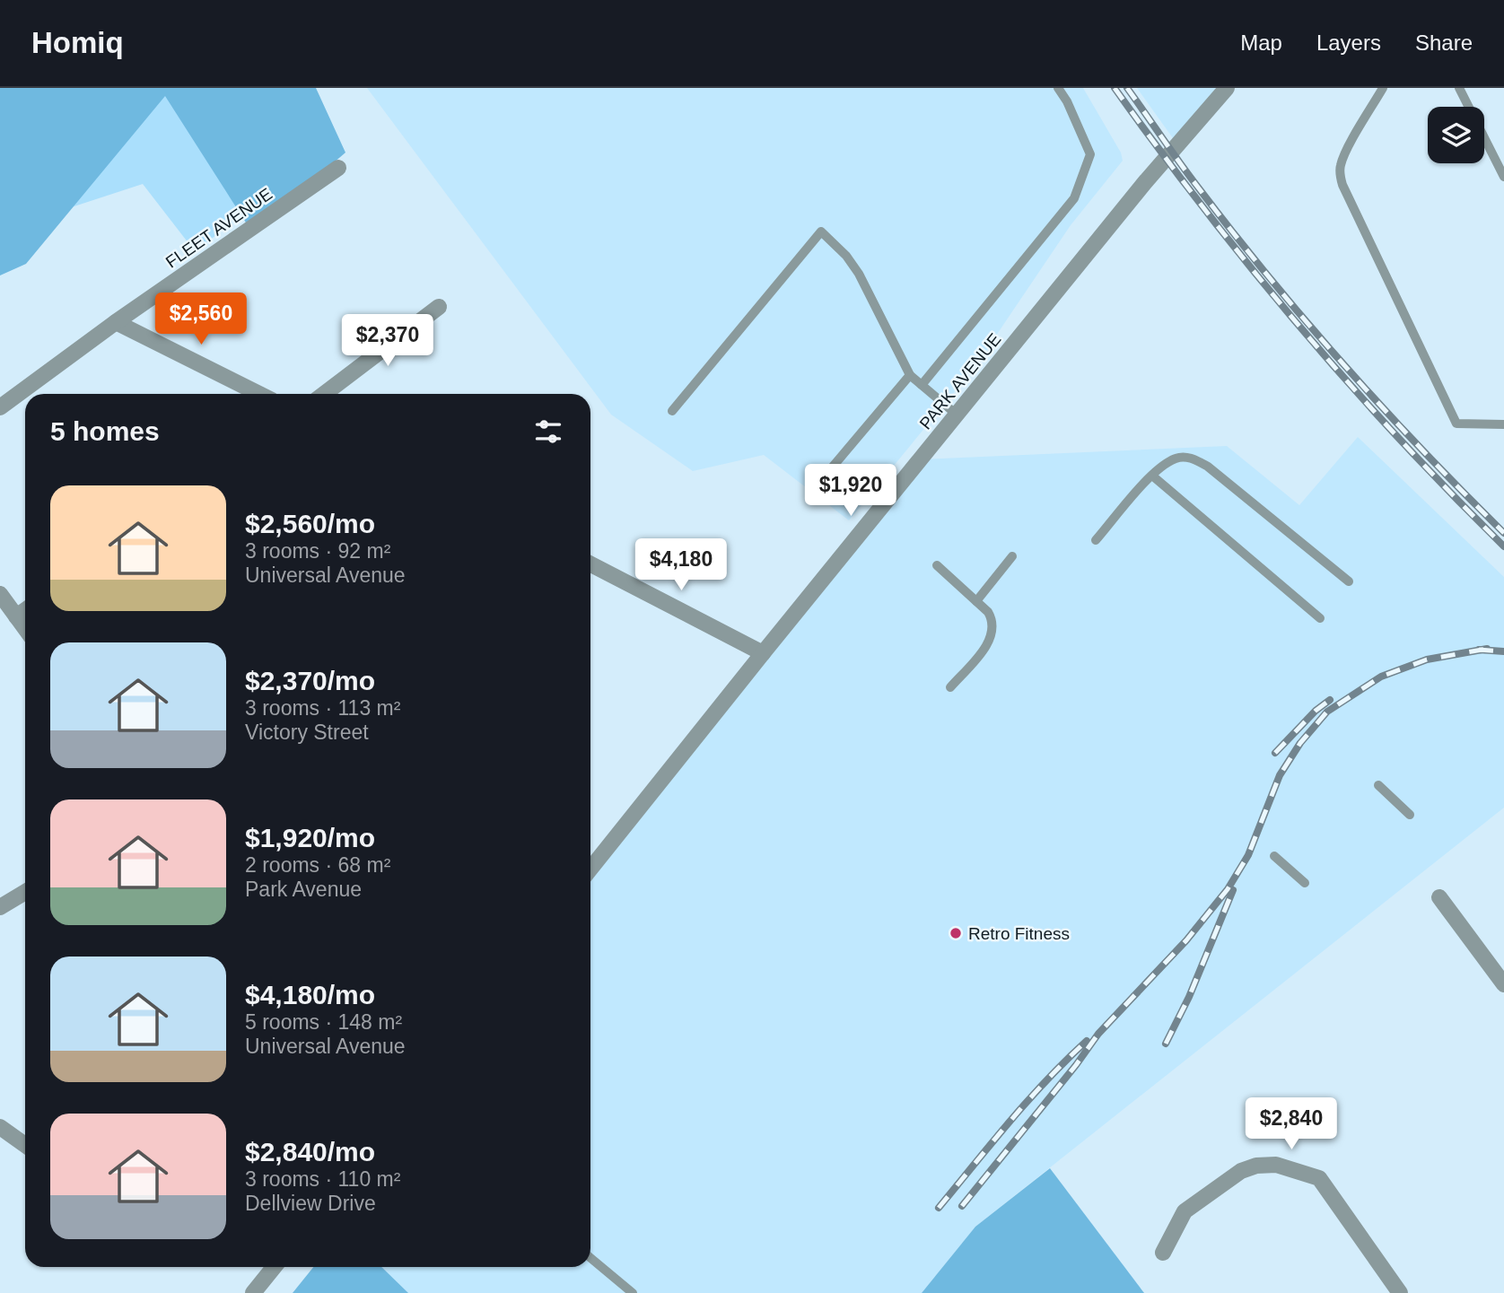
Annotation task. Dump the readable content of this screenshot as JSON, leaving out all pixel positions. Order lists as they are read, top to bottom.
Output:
{
  "streets": {
    "street": ["FLEET AVENUE", "PARK AVENUE"]
  },
  "places": ["Retro Fitness"],
  "page": {
    "header": "Homiq",
    "nav": ["Map", "Layers", "Share"],
    "price": [
      "$2,560",
      "$2,370",
      "$1,920",
      "$4,180",
      "$2,840"
    ],
    "heading": "5 homes",
    "list": [
      {
        "name": "$2,560/mo",
        "note": "3 rooms · 92 m² · Universal Avenue"
      },
      {
        "name": "$2,370/mo",
        "note": "3 rooms · 113 m² · Victory Street"
      },
      {
        "name": "$1,920/mo",
        "note": "2 rooms · 68 m² · Park Avenue"
      },
      {
        "name": "$4,180/mo",
        "note": "5 rooms · 148 m² · Universal Avenue"
      },
      {
        "name": "$2,840/mo",
        "note": "3 rooms · 110 m² · Dellview Drive"
      }
    ]
  }
}
